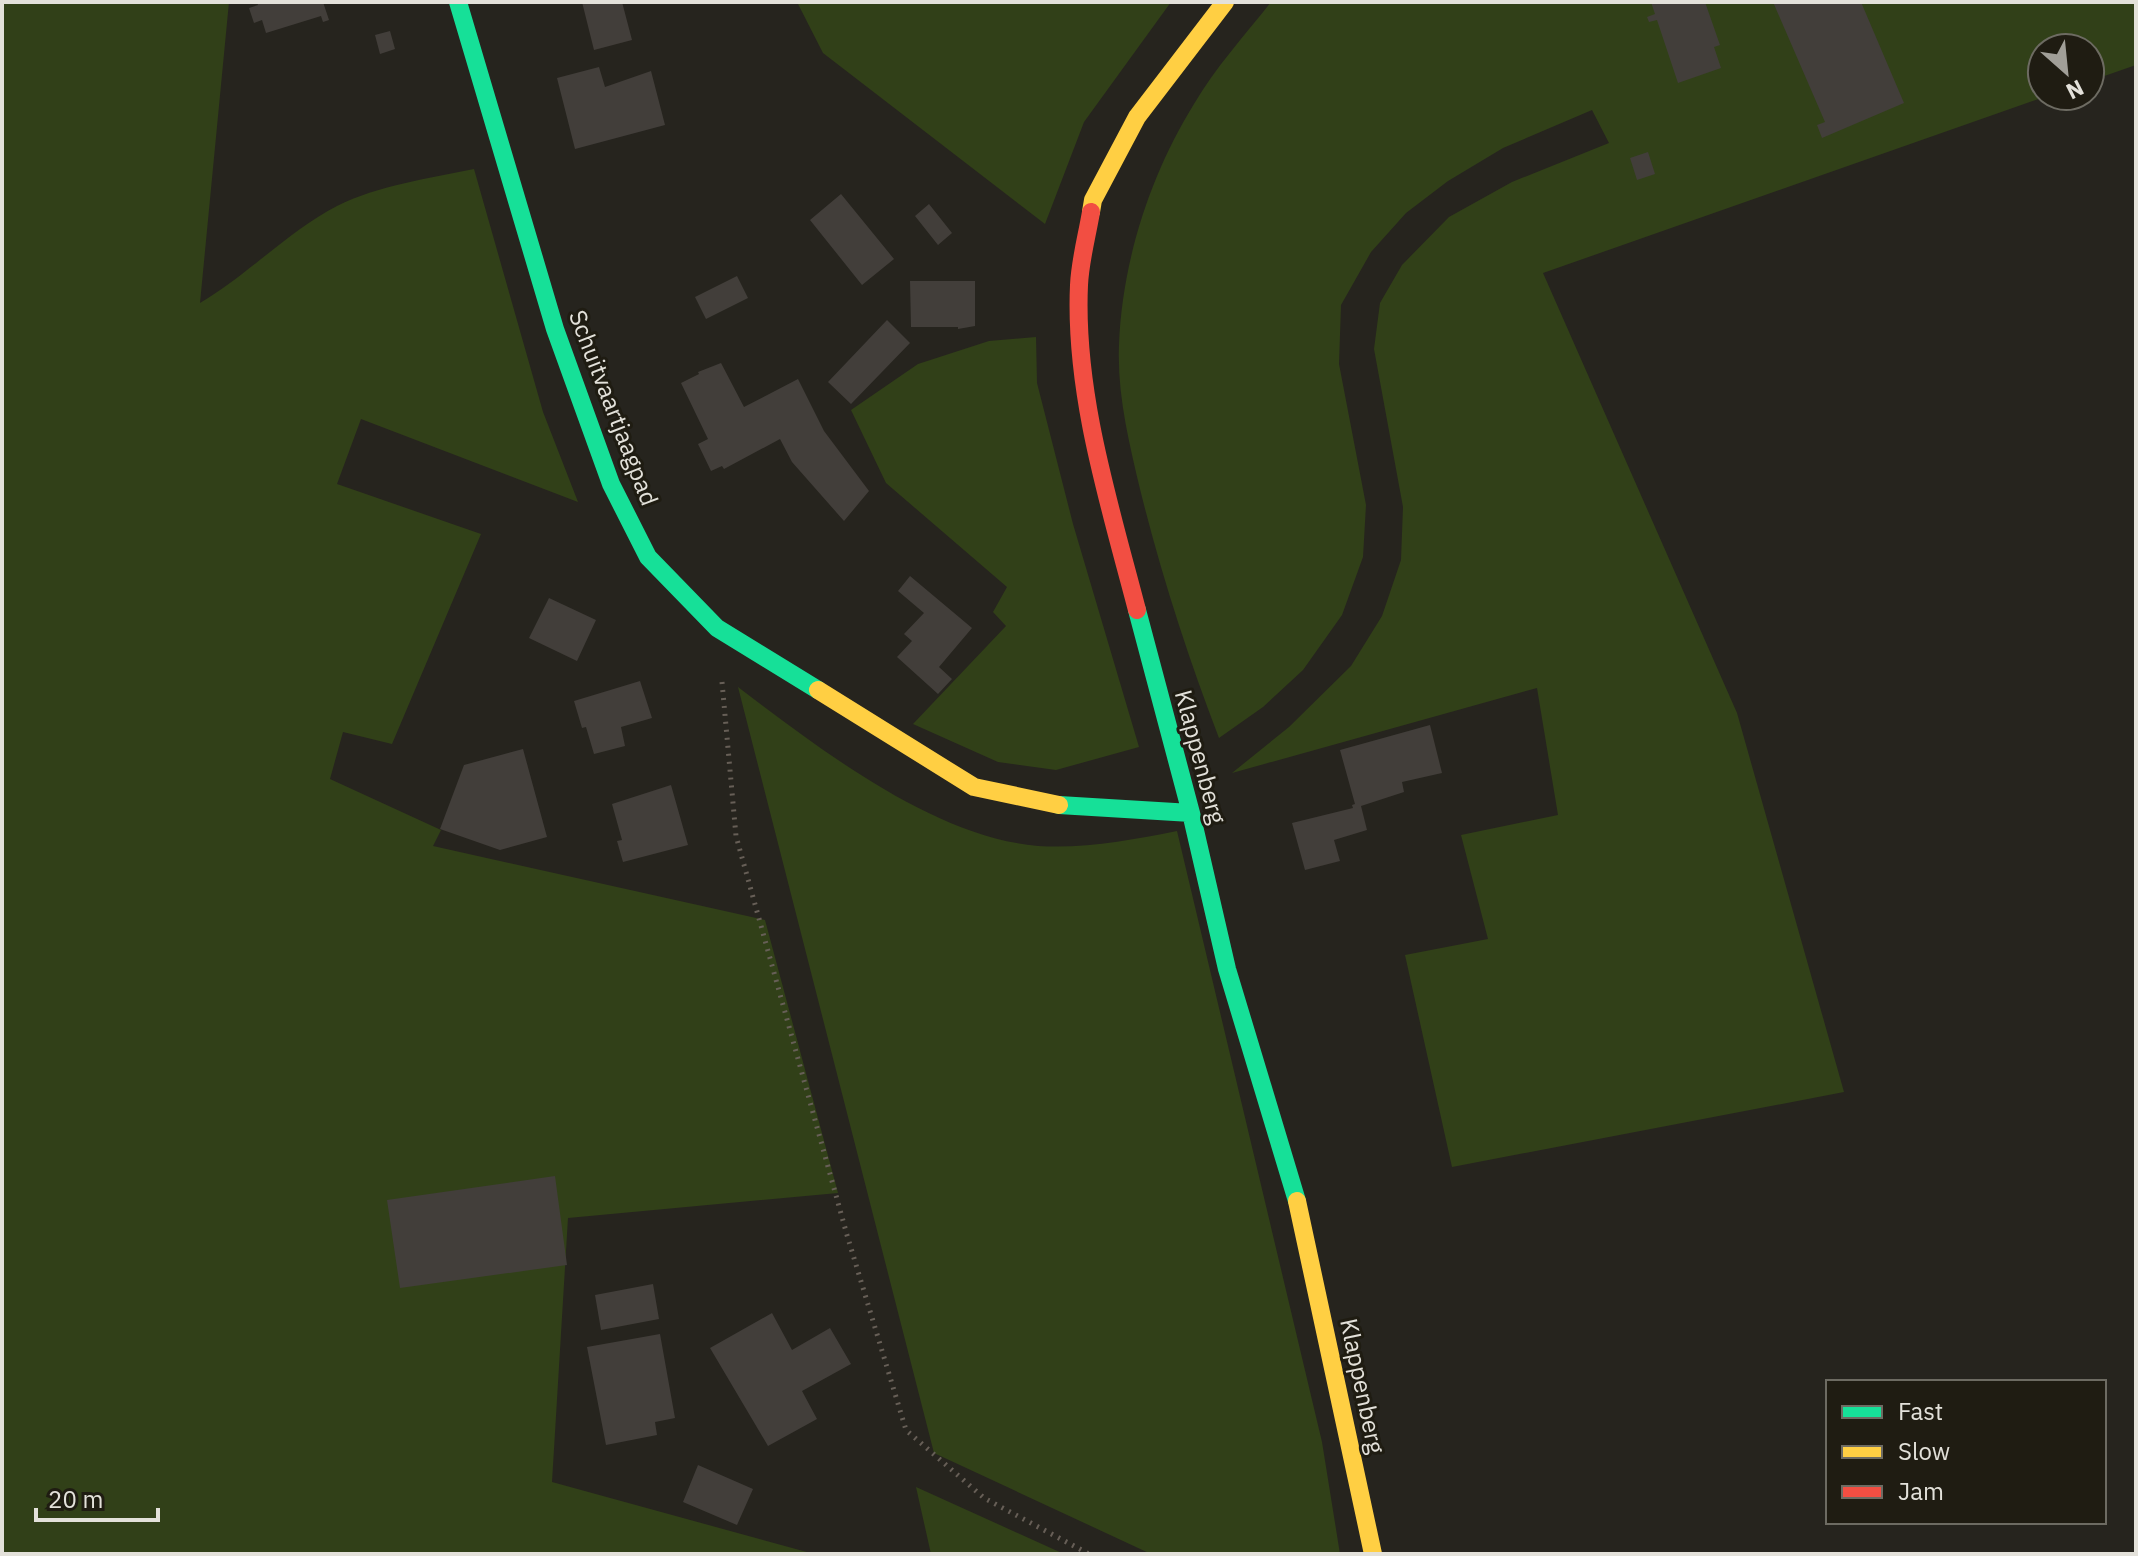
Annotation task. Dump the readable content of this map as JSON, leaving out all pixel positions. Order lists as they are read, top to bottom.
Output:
{
  "streets": {
    "street": ["Schuitvaartjaagpad", "Klappenberg"]
  },
  "crossings": [
    ["Schuitvaartjaagpad", "Klappenberg"]
  ],
  "legend": ["Fast", "Slow", "Jam"],
  "scale_bar": "20 m",
  "north": "bottom right"
}
